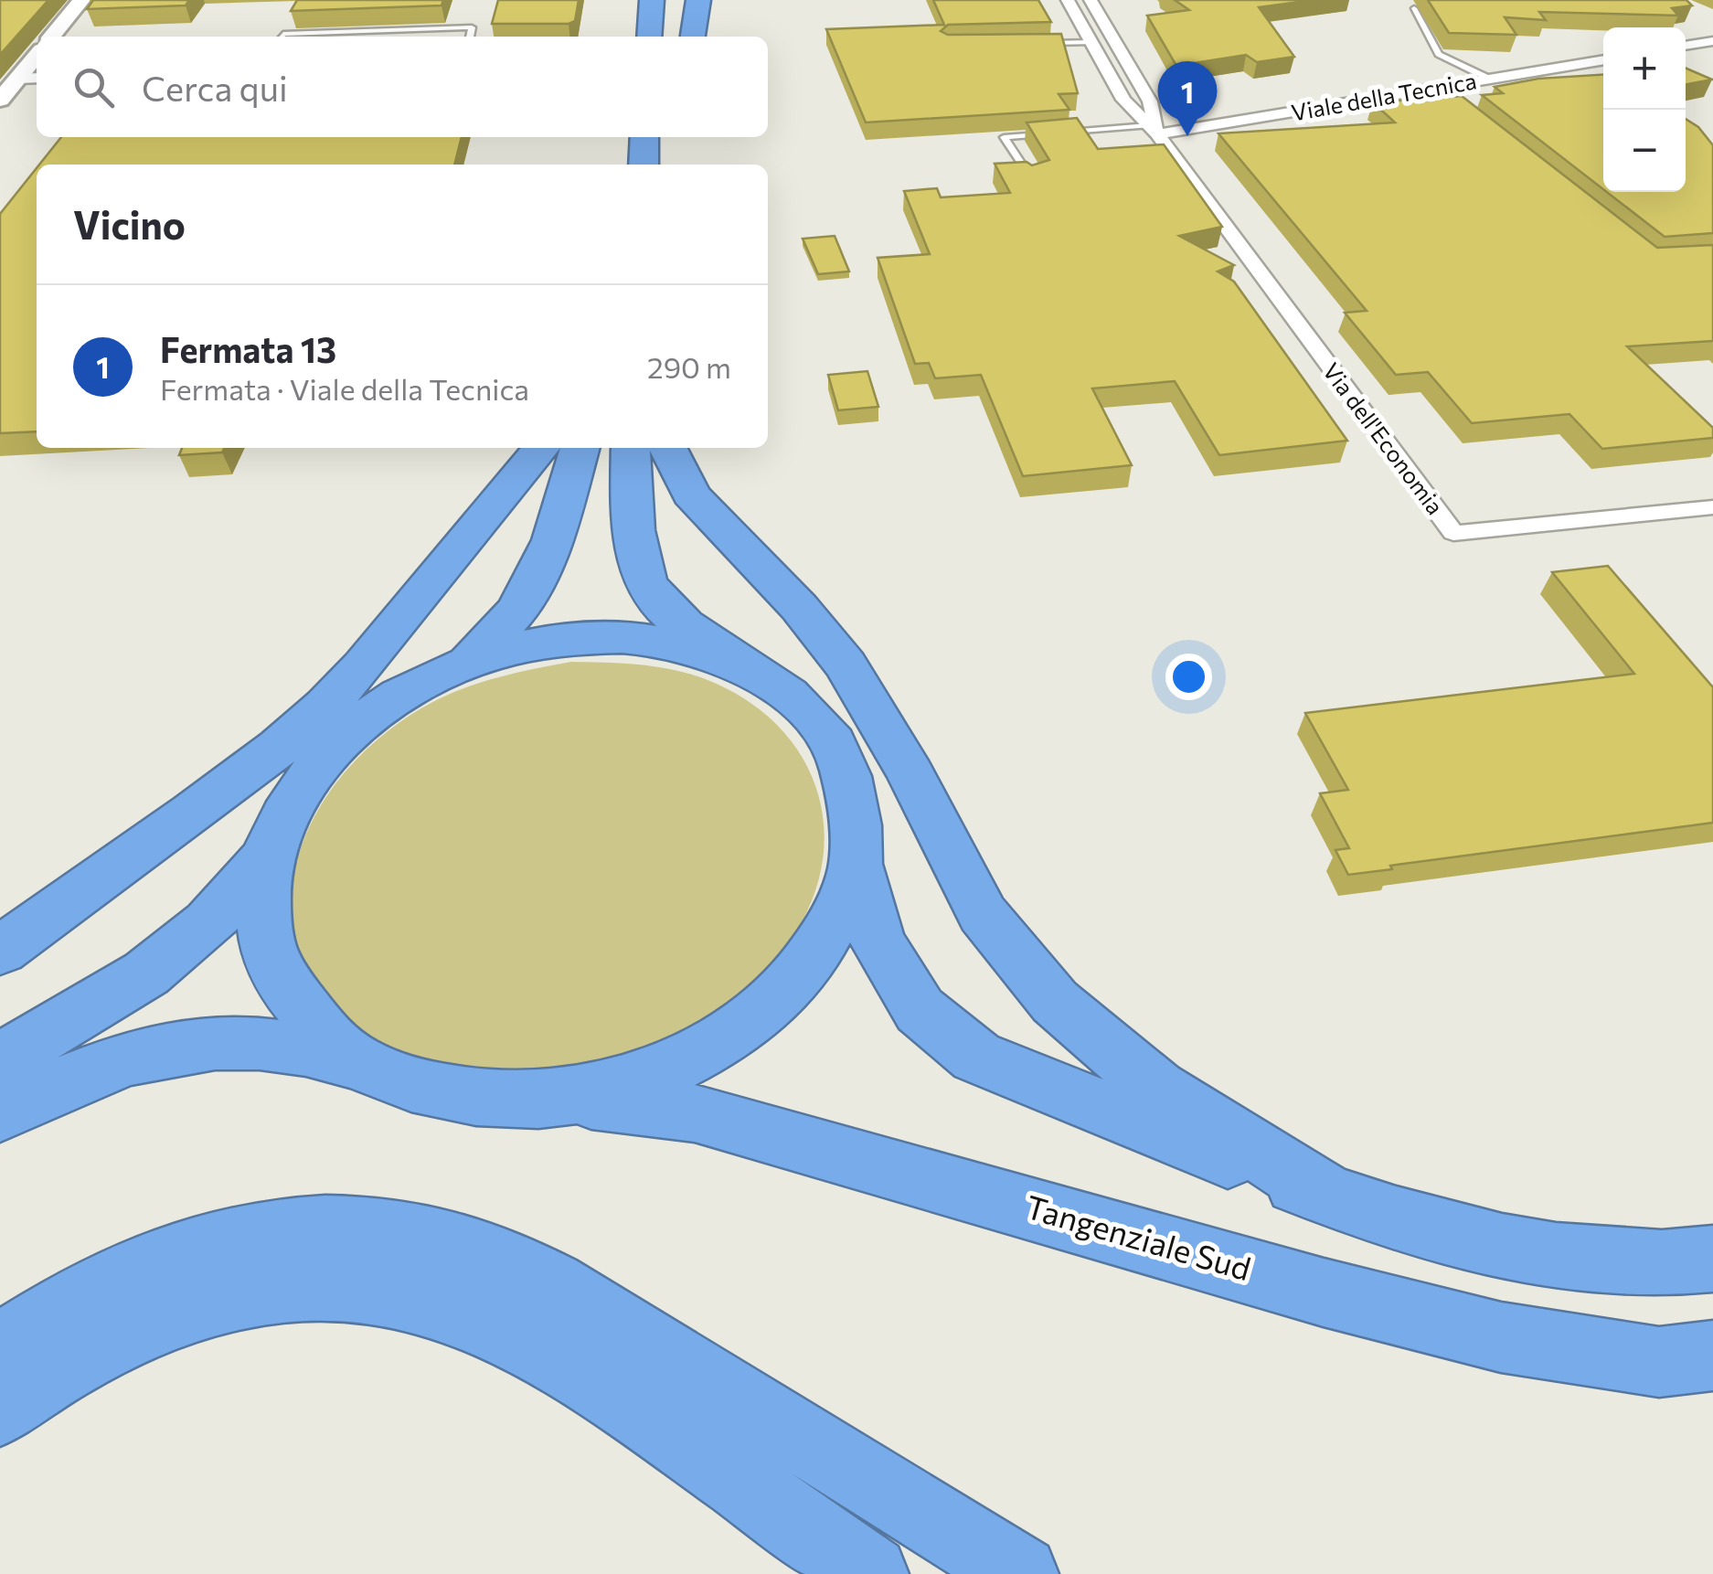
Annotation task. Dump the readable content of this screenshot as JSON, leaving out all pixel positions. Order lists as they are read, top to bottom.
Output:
{
  "streets": {
    "highway": ["Tangenziale Sud"],
    "street": ["Viale della Tecnica", "Via dell'Economia"]
  },
  "crossings": [
    ["Viale della Tecnica", "Via dell'Economia"]
  ],
  "page": {
    "map_buttons": ["+", "−"],
    "search": "Cerca qui",
    "pins": "1",
    "heading": "Vicino",
    "list": [
      {
        "mark": "1",
        "name": "Fermata 13",
        "note": "Fermata · Viale della Tecnica",
        "value": "290 m"
      }
    ]
  }
}
